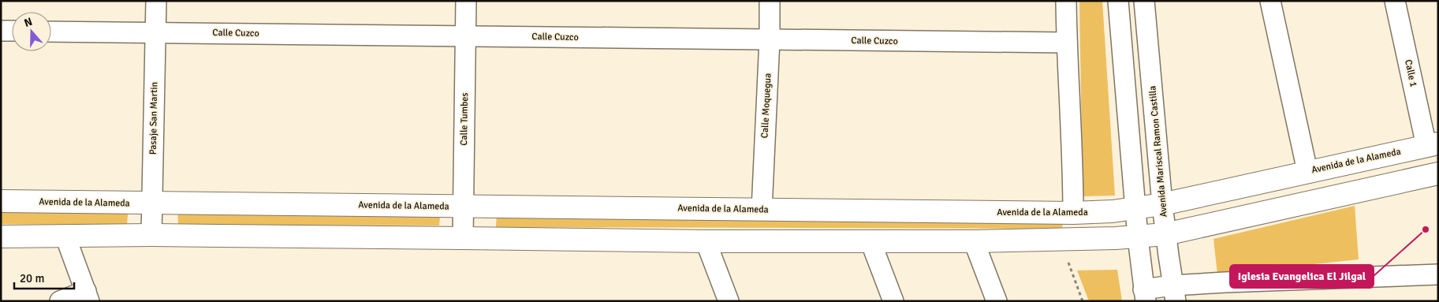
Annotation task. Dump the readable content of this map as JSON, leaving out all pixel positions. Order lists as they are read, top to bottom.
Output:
{
  "streets": {
    "street": [
      "Calle Cuzco",
      "Calle 1",
      "Calle Moquegua",
      "Pasaje San Martin",
      "Calle Tumbes",
      "Avenida Mariscal Ramon Castilla",
      "Avenida de la Alameda"
    ]
  },
  "crossings": [
    ["Calle Cuzco", "Calle Moquegua"],
    ["Calle Cuzco", "Pasaje San Martin"],
    ["Calle Cuzco", "Calle Tumbes"],
    ["Calle 1", "Avenida de la Alameda"],
    ["Calle Moquegua", "Avenida de la Alameda"],
    ["Pasaje San Martin", "Avenida de la Alameda"],
    ["Calle Tumbes", "Avenida de la Alameda"],
    ["Avenida Mariscal Ramon Castilla", "Avenida de la Alameda"]
  ],
  "places": ["Iglesia Evangelica El Jilgal"],
  "scale_bar": "20 m",
  "north": "top"
}
